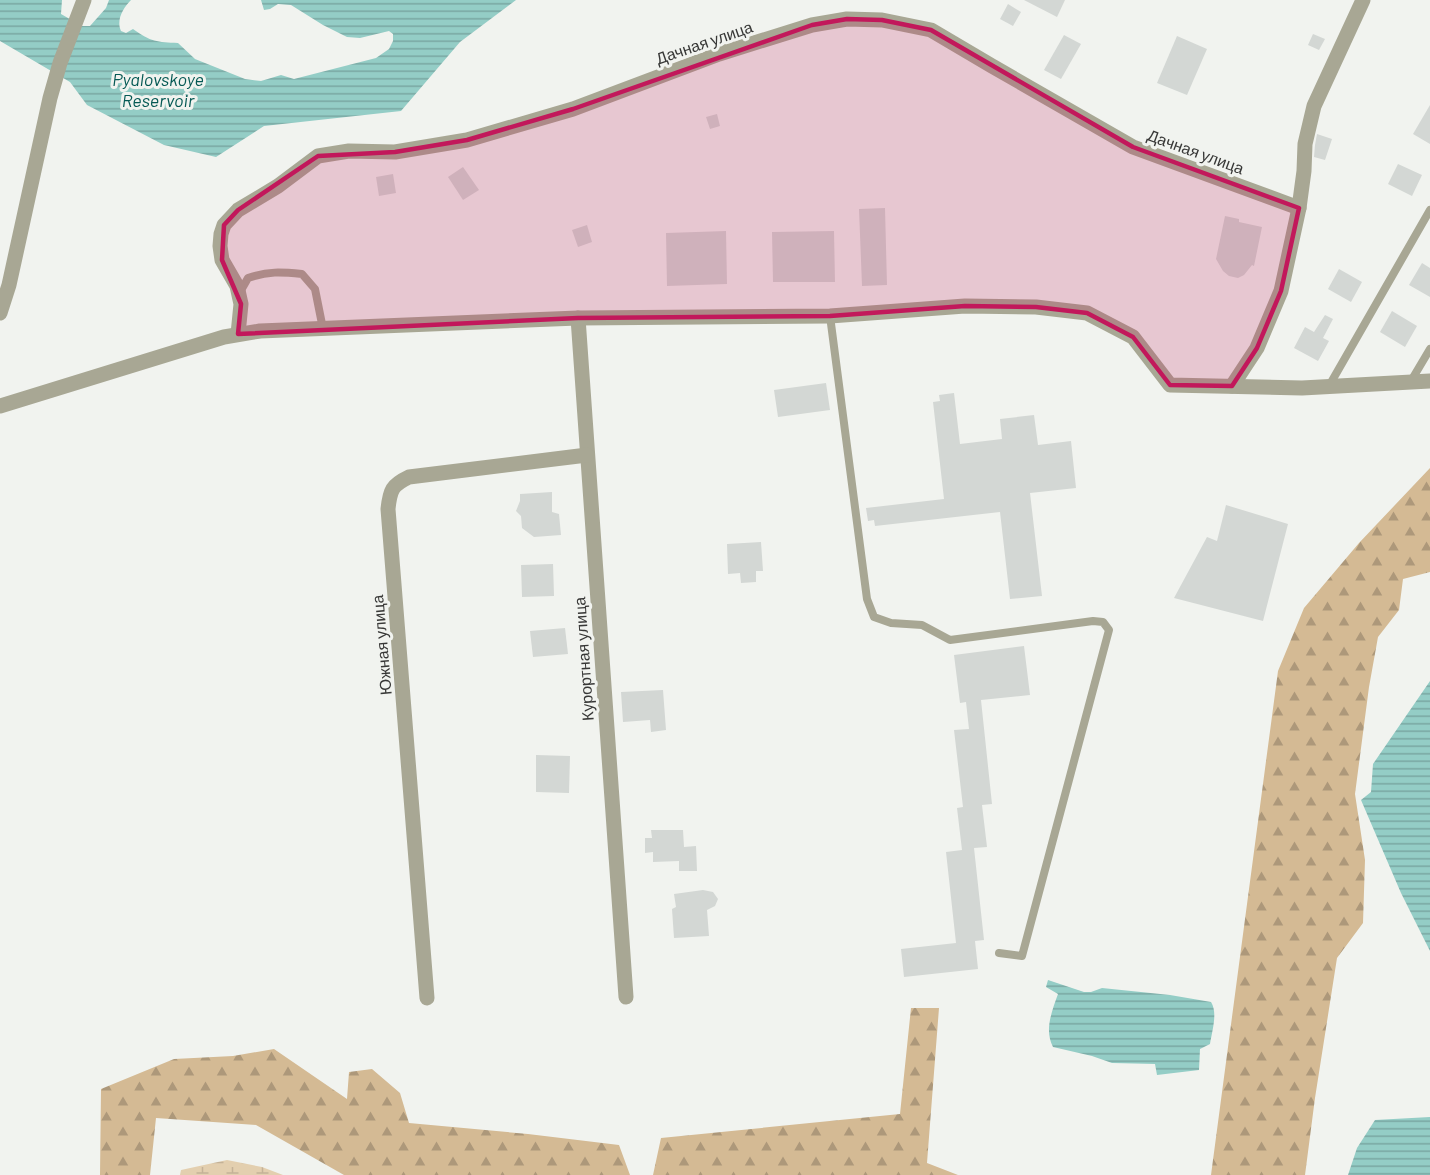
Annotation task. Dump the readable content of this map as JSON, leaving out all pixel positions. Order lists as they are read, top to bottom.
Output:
{
  "streets": {
    "street": ["Дачная улица", "Южная улица", "Курортная улица"]
  },
  "crossings": [
    ["Южная улица", "Курортная улица"]
  ],
  "water": ["Pyalovskoye Reservoir"]
}
